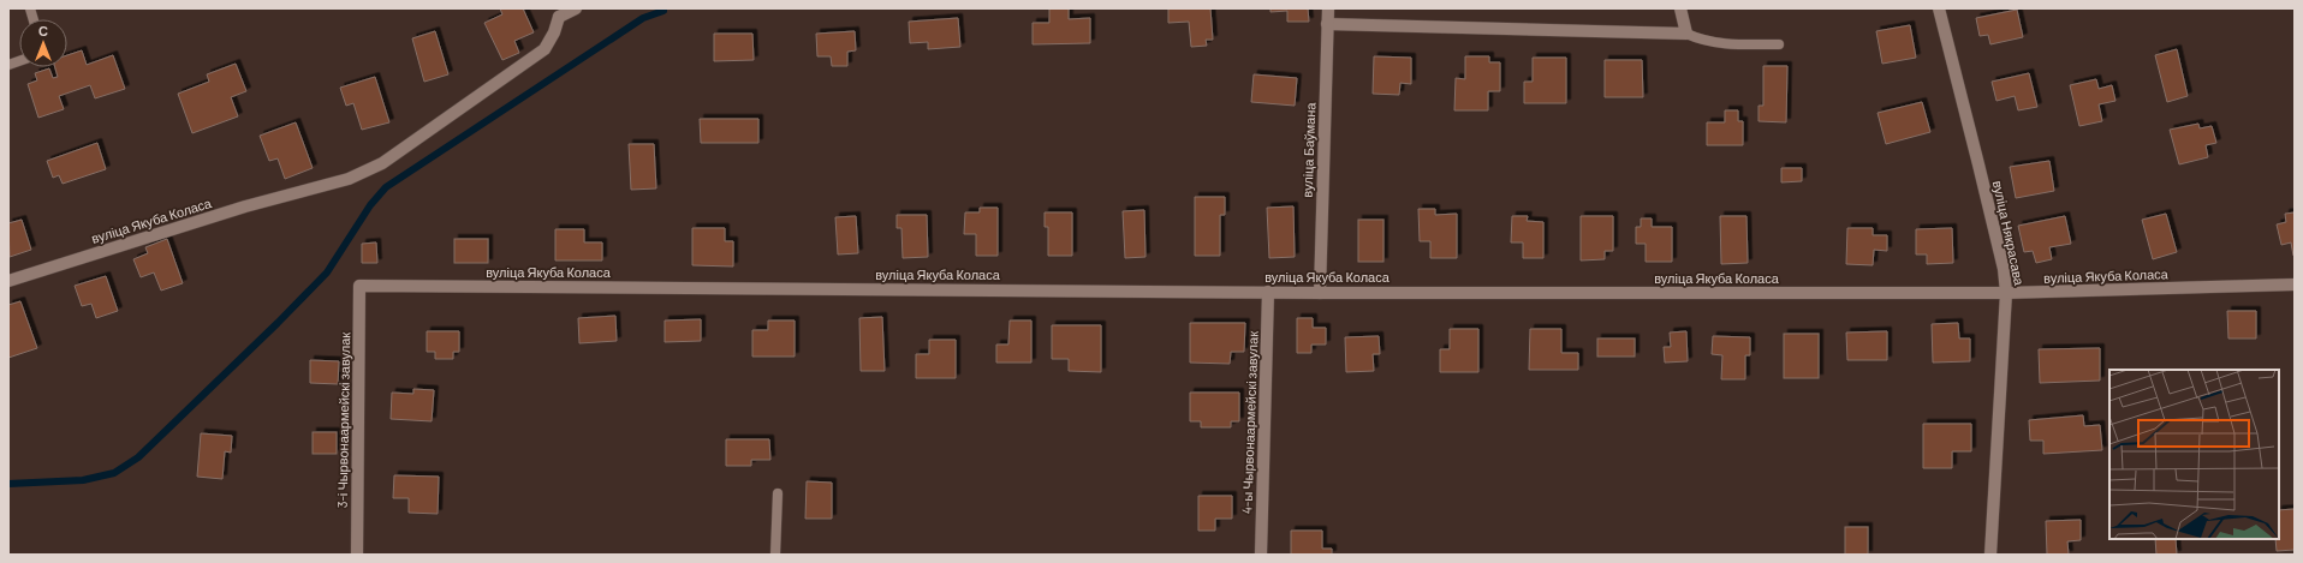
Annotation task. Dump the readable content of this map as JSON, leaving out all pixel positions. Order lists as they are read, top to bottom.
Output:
{
  "streets": {
    "street": [
      "вуліца Баўмана",
      "вуліца Якуба Коласа",
      "вуліца Някрасава",
      "3-і Чырвонаармейскі завулак",
      "4-ы Чырвонаармейскі завулак"
    ]
  },
  "crossings": [
    ["вуліца Баўмана", "вуліца Якуба Коласа"],
    ["вуліца Якуба Коласа", "вуліца Някрасава"],
    ["вуліца Якуба Коласа", "3-і Чырвонаармейскі завулак"],
    ["вуліца Якуба Коласа", "4-ы Чырвонаармейскі завулак"]
  ],
  "north": "top"
}
